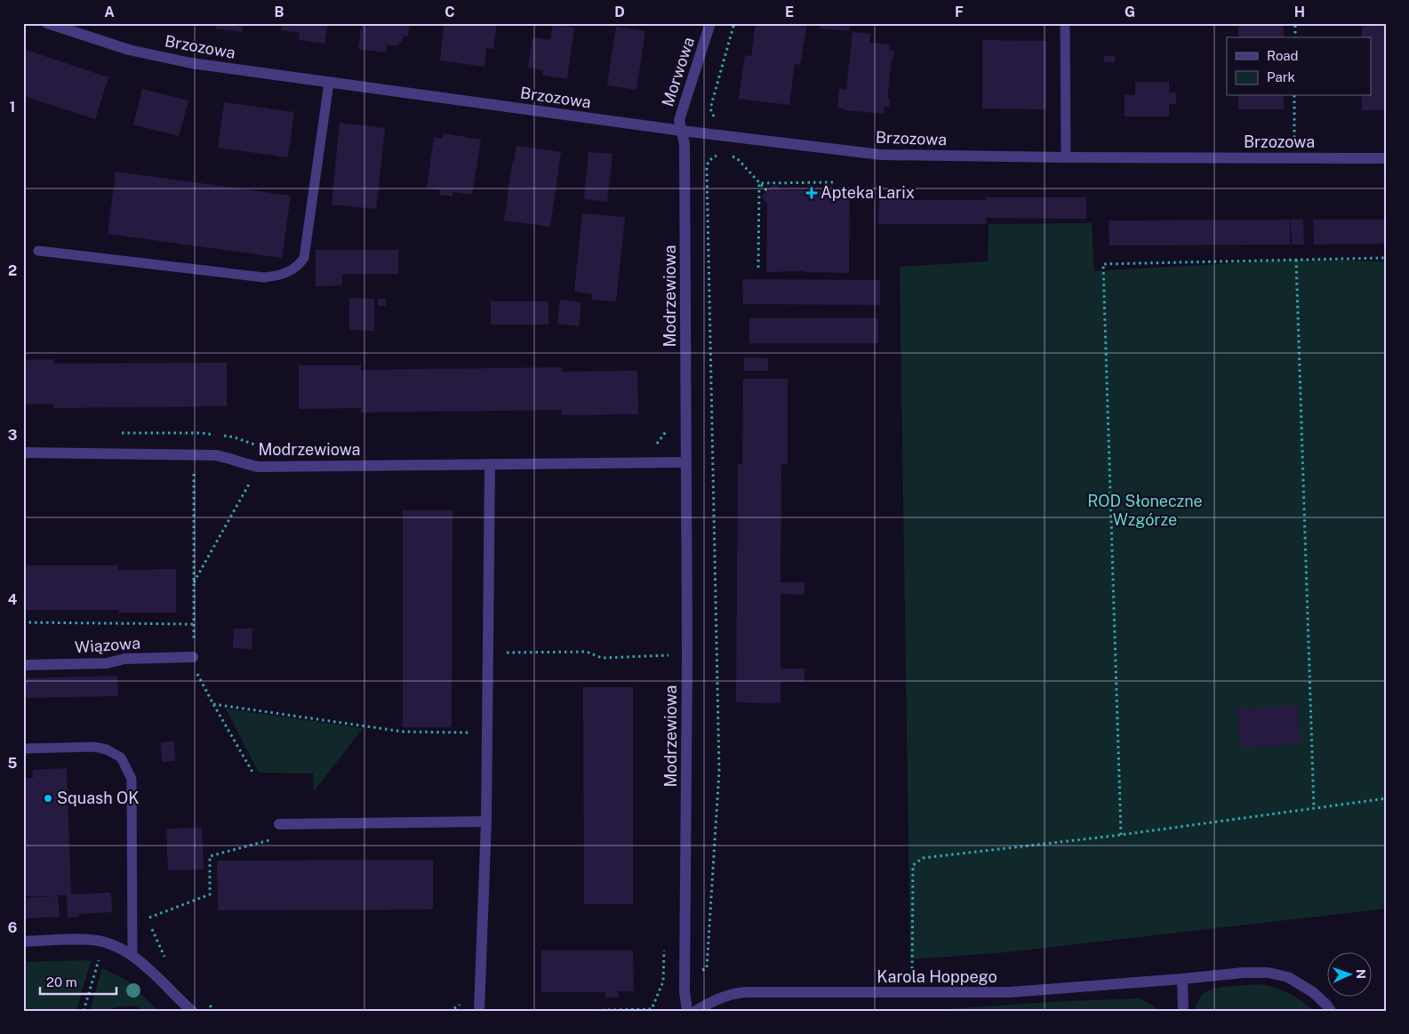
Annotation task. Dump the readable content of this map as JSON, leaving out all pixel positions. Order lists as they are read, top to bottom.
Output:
{
  "streets": {
    "street": [
      "Brzozowa",
      "Morwowa",
      "Modrzewiowa",
      "Wiązowa",
      "Karola Hoppego"
    ]
  },
  "crossings": [
    ["Brzozowa", "Morwowa"],
    ["Brzozowa", "Modrzewiowa"],
    ["Morwowa", "Modrzewiowa"]
  ],
  "parks": ["ROD Słoneczne Wzgórze"],
  "places": {
    "health": ["Apteka Larix"],
    "other": ["Squash OK"]
  },
  "legend": ["Road", "Park"],
  "scale_bar": "20 m",
  "north": "right",
  "grid": {
    "columns": [
      "A",
      "B",
      "C",
      "D",
      "E",
      "F",
      "G",
      "H"
    ],
    "rows": [
      "1",
      "2",
      "3",
      "4",
      "5",
      "6"
    ]
  }
}
